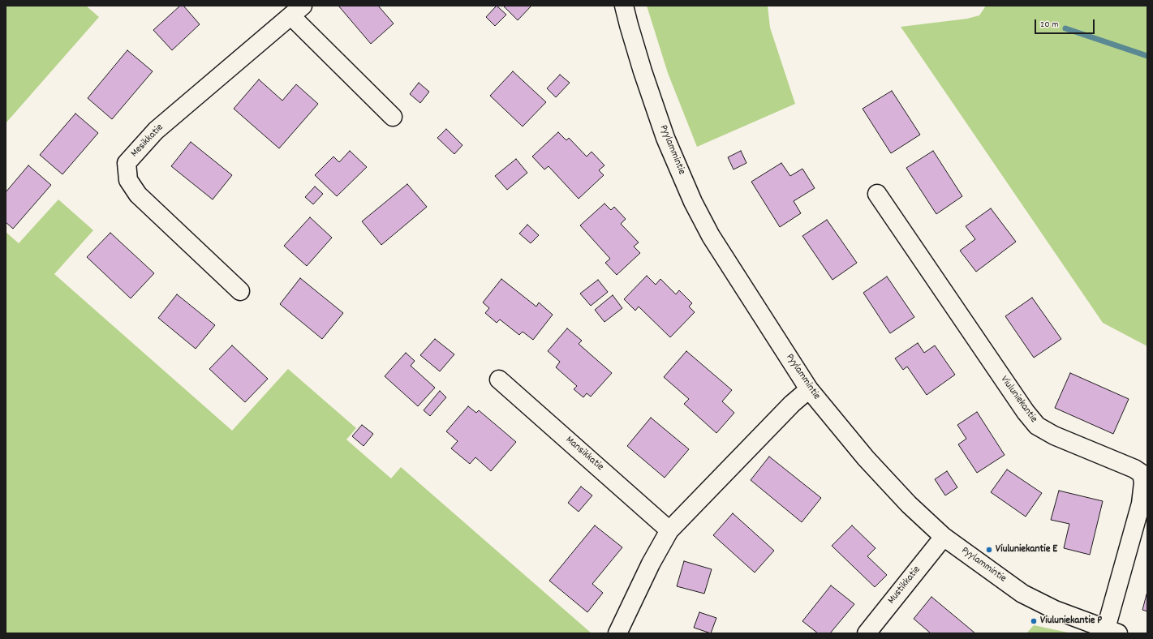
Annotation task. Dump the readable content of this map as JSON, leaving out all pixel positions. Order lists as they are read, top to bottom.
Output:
{
  "streets": {
    "street": [
      "Mesikkatie",
      "Pyylammintie",
      "Viuluniekantie",
      "Mansikkatie",
      "Mustikkatie"
    ]
  },
  "crossings": [
    ["Pyylammintie", "Viuluniekantie"],
    ["Pyylammintie", "Mustikkatie"]
  ],
  "places": ["Viuluniekantie E", "Viuluniekantie P"],
  "scale_bar": "20 m"
}
